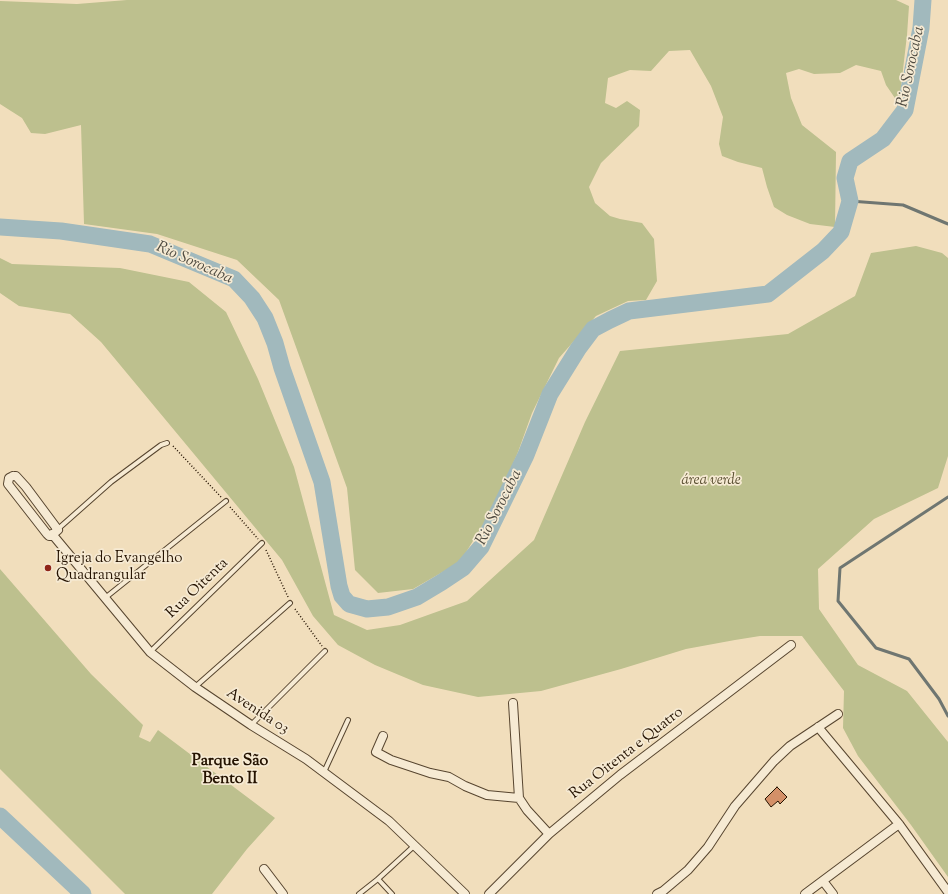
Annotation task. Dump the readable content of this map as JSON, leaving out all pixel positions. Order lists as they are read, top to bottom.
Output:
{
  "streets": {
    "street": ["Avenida 03", "Rua Oitenta e Quatro"],
    "lane": ["Rua Oitenta"]
  },
  "crossings": [
    ["Rua Oitenta", "Avenida 03"]
  ],
  "districts": ["Parque São Bento II"],
  "water": ["Rio Sorocaba"],
  "parks": ["área verde"],
  "places": ["Igreja do Evangelho Quadrangular"]
}
